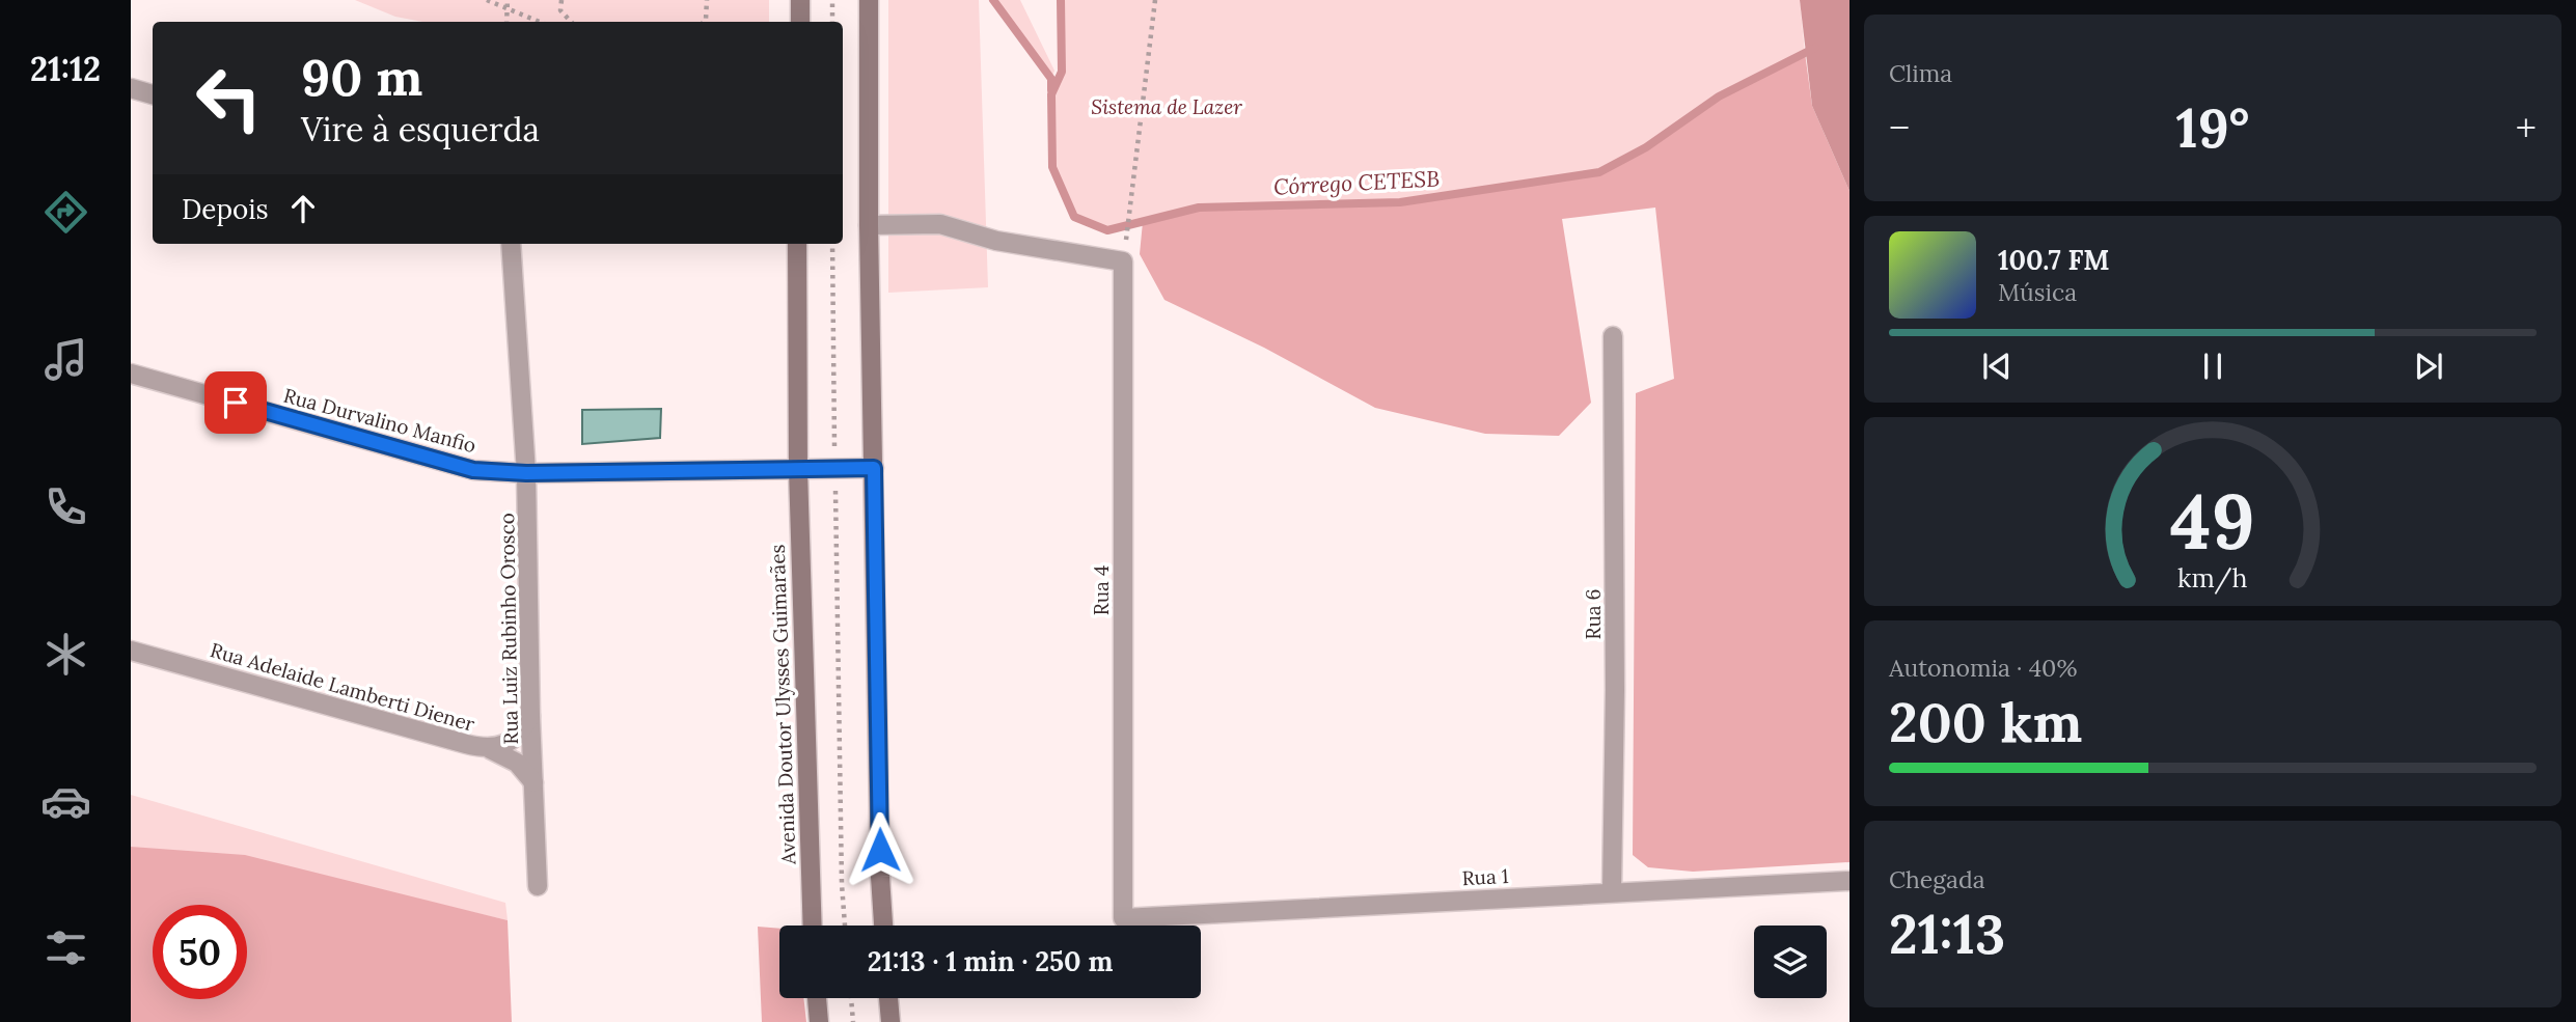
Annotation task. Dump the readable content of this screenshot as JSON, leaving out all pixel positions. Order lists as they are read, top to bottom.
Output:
{
  "streets": {
    "main road": ["Avenida Doutor Ulysses Guimarães"],
    "street": [
      "Rua Durvalino Manfio",
      "Rua 4",
      "Rua 6",
      "Rua Luiz Rubinho Orosco",
      "Rua Adelaide Lamberti Diener",
      "Rua 1"
    ]
  },
  "crossings": [
    ["Rua Durvalino Manfio", "Rua Luiz Rubinho Orosco"],
    ["Rua Durvalino Manfio", "Avenida Doutor Ulysses Guimarães"],
    ["Rua 4", "Rua 1"],
    ["Rua 6", "Rua 1"],
    ["Rua Luiz Rubinho Orosco", "Rua Adelaide Lamberti Diener"]
  ],
  "water": ["Córrego CETESB"],
  "parks": ["Sistema de Lazer"],
  "page": {
    "tabs": "21:12",
    "tile": [
      "Clima",
      ["Autonomia · 40%", "200 km"],
      ["Chegada", "21:13"]
    ],
    "turn": ["90 m", "Vire à esquerda"],
    "heat": ["−", "19°", "+"],
    "then": "Depois",
    "song": ["100.7 FM", "Música"],
    "limit": "50",
    "trip": "21:13 · 1 min · 250 m",
    "gauge": ["49", "km/h"]
  }
}
